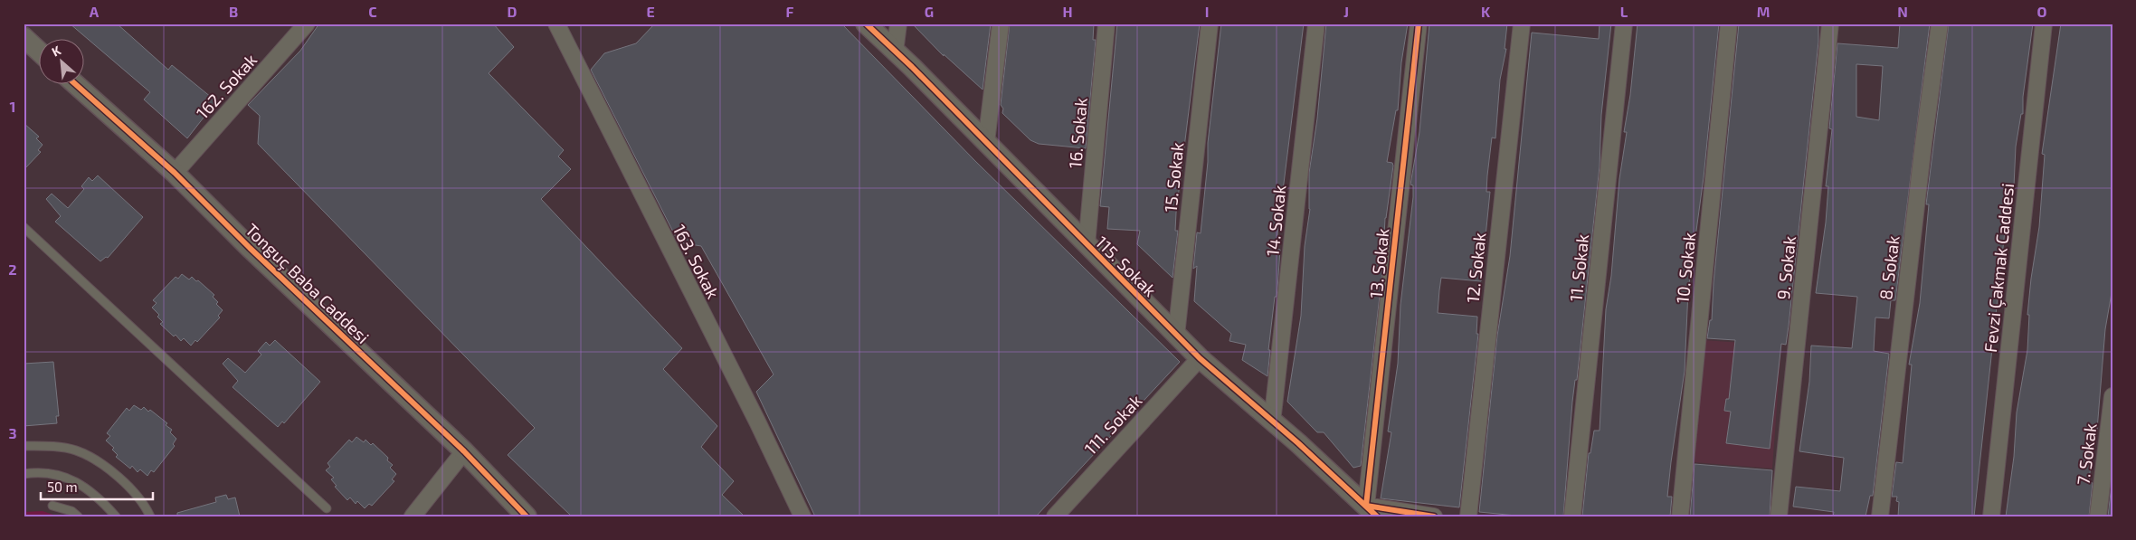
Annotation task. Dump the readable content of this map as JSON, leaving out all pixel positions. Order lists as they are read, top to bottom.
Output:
{
  "streets": {
    "street": [
      "162. Sokak",
      "16. Sokak",
      "15. Sokak",
      "14. Sokak",
      "163. Sokak",
      "13. Sokak",
      "115. Sokak",
      "12. Sokak",
      "11. Sokak",
      "10. Sokak",
      "9. Sokak",
      "8. Sokak",
      "Fevzi Çakmak Caddesi",
      "Tonguç Baba Caddesi",
      "111. Sokak",
      "7. Sokak"
    ]
  },
  "crossings": [
    ["162. Sokak", "Tonguç Baba Caddesi"],
    ["16. Sokak", "115. Sokak"],
    ["15. Sokak", "115. Sokak"],
    ["14. Sokak", "115. Sokak"],
    ["13. Sokak", "115. Sokak"],
    ["115. Sokak", "111. Sokak"]
  ],
  "scale_bar": "50 m",
  "north": "top left",
  "grid": {
    "columns": [
      "A",
      "B",
      "C",
      "D",
      "E",
      "F",
      "G",
      "H",
      "I",
      "J",
      "K",
      "L",
      "M",
      "N",
      "O"
    ],
    "rows": ["1", "2", "3"]
  }
}
